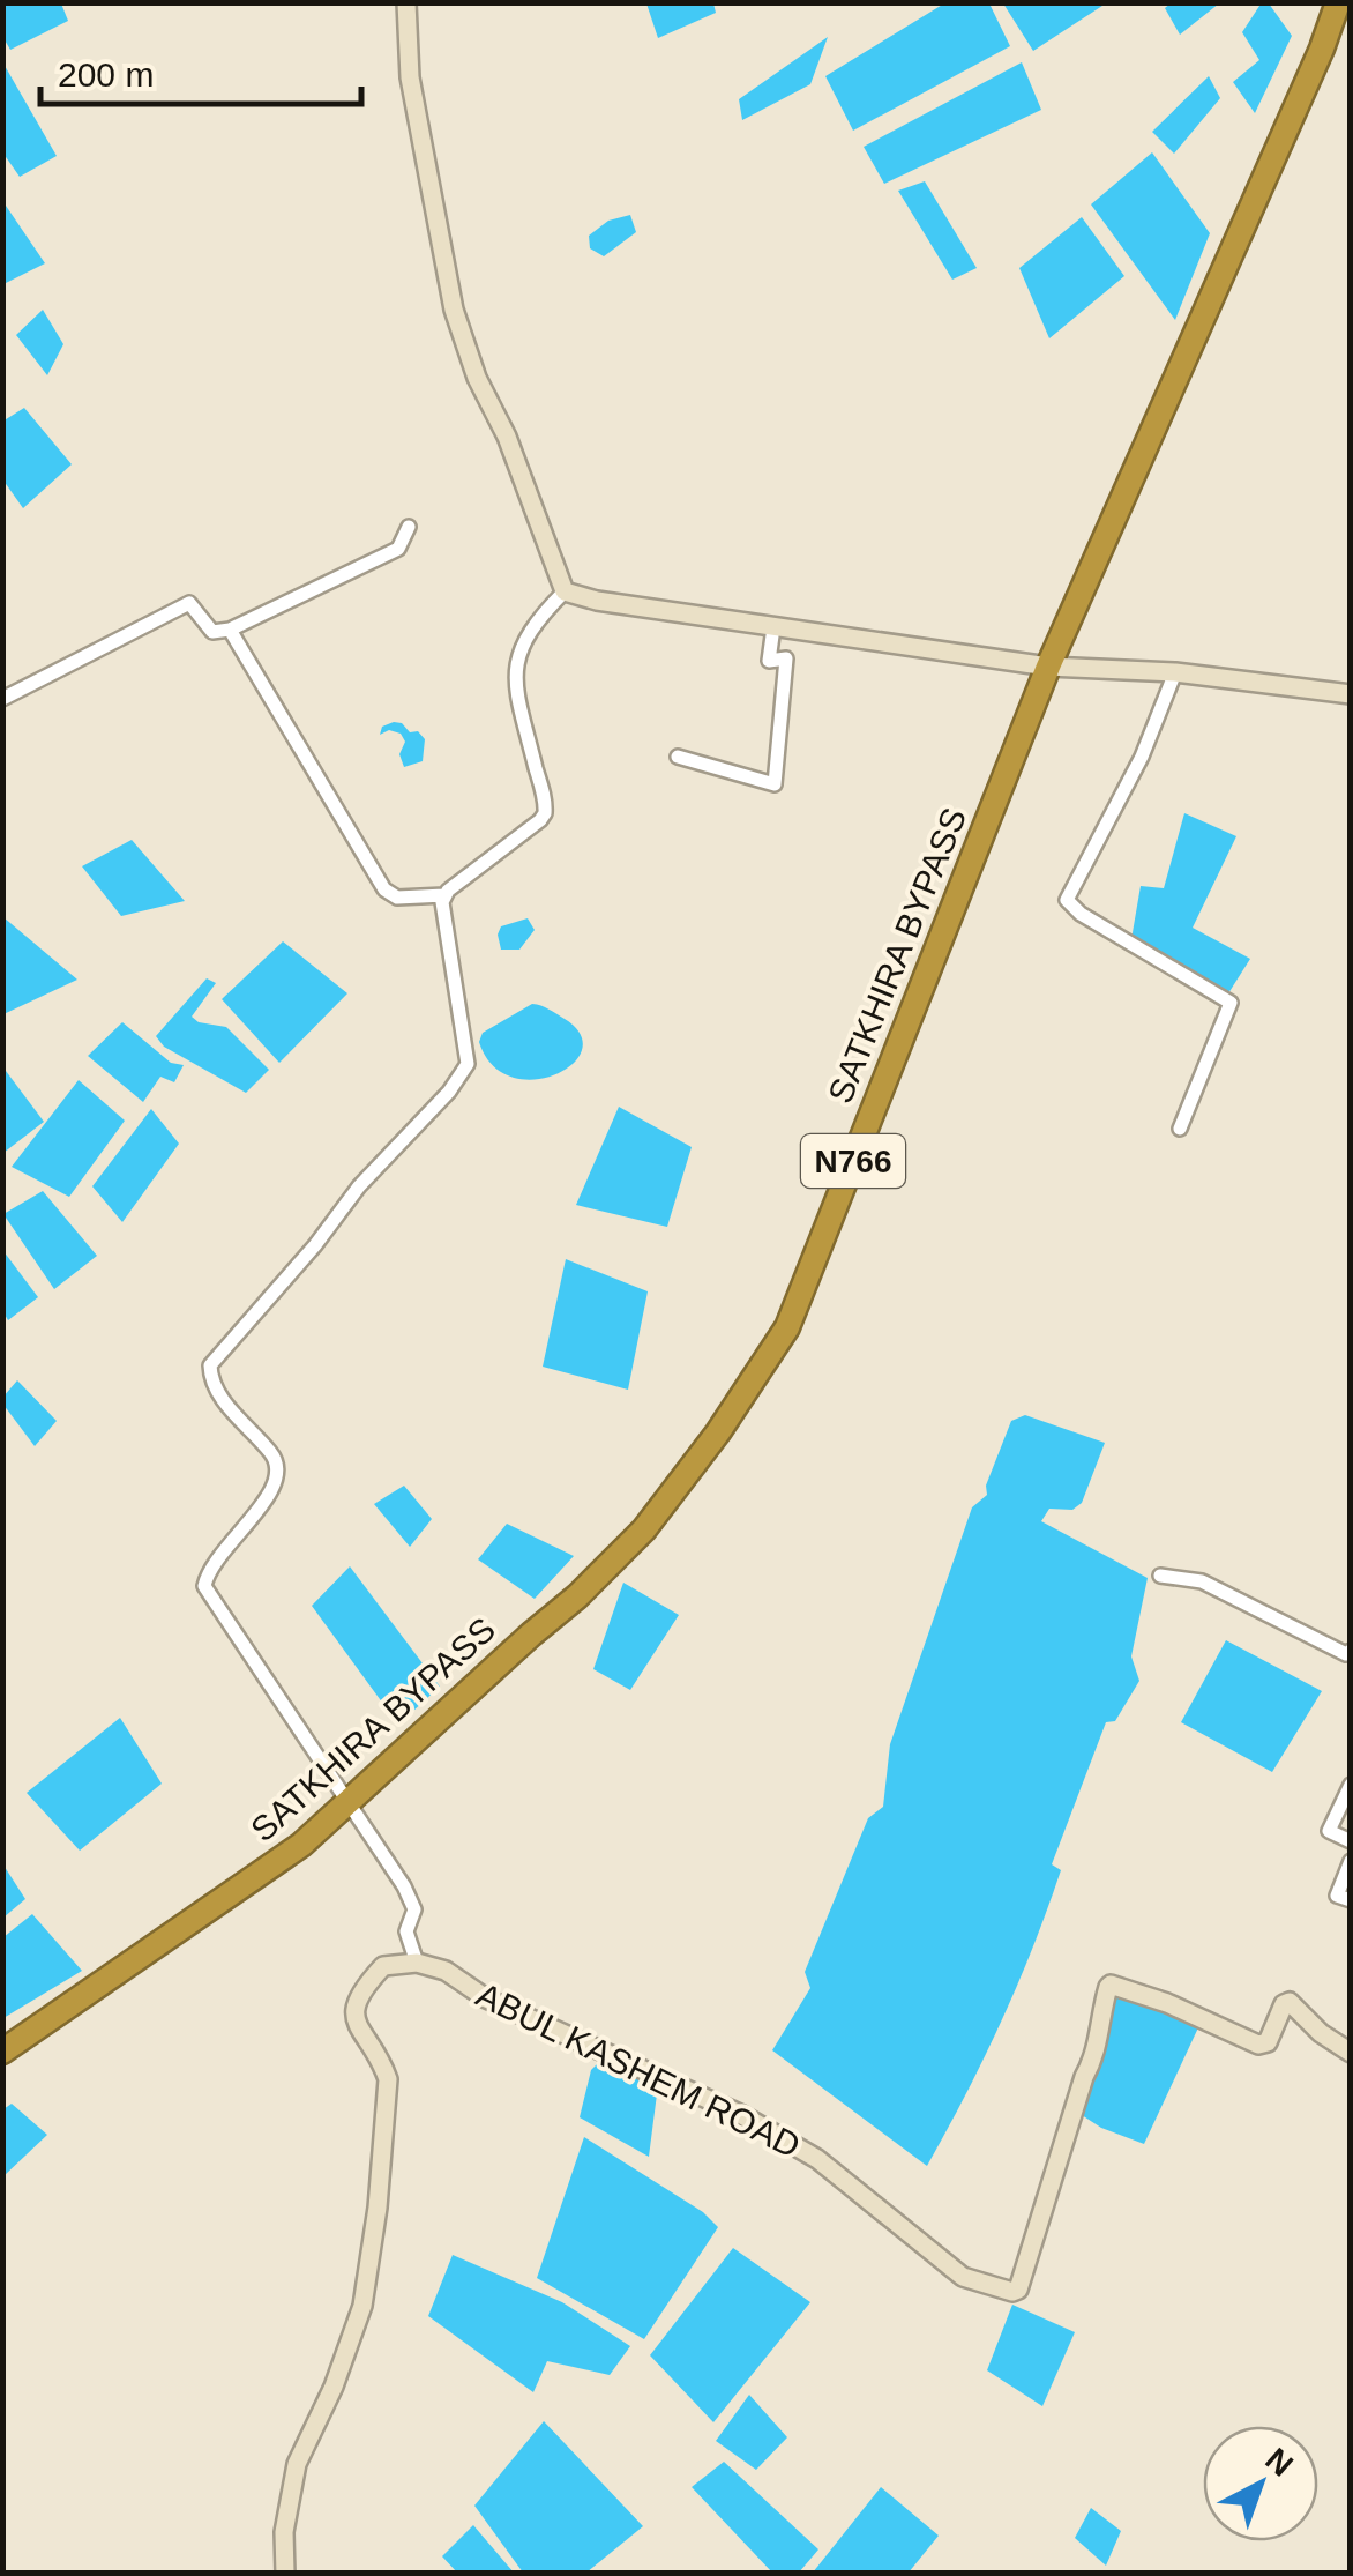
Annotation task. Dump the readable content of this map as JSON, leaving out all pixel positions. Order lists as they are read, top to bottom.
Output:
{
  "streets": {
    "highway": ["SATKHIRA BYPASS", "N766"],
    "street": ["ABUL KASHEM ROAD"]
  },
  "scale_bar": "200 m",
  "north": "top right"
}
